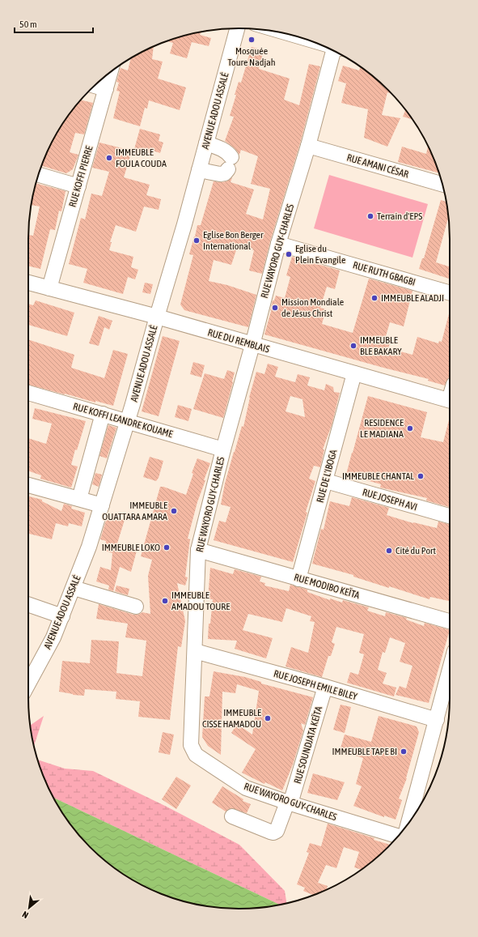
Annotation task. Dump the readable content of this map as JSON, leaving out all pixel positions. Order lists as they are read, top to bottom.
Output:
{
  "streets": {
    "street": [
      "AVENUE ADOU ASSALÉ",
      "RUE AMANI CÉSAR",
      "RUE KOFFI PIERRE",
      "RUE WAYORO GUY-CHARLES",
      "RUE RUTH GBAGBI",
      "RUE DU REMBLAIS",
      "RUE KOFFI LEANDRE KOUAME",
      "RUE DE L'IBOGA",
      "RUE JOSEPH AVI",
      "RUE MODIBO KEÏTA",
      "RUE JOSEPH EMILE BILEY",
      "RUE SOUNDJATA KEÏTA"
    ]
  },
  "crossings": [
    ["AVENUE ADOU ASSALÉ", "RUE DU REMBLAIS"],
    ["AVENUE ADOU ASSALÉ", "RUE KOFFI LEANDRE KOUAME"],
    ["RUE AMANI CÉSAR", "RUE WAYORO GUY-CHARLES"],
    ["RUE KOFFI PIERRE", "RUE DU REMBLAIS"],
    ["RUE WAYORO GUY-CHARLES", "RUE RUTH GBAGBI"],
    ["RUE WAYORO GUY-CHARLES", "RUE DU REMBLAIS"],
    ["RUE WAYORO GUY-CHARLES", "RUE KOFFI LEANDRE KOUAME"],
    ["RUE WAYORO GUY-CHARLES", "RUE MODIBO KEÏTA"],
    ["RUE WAYORO GUY-CHARLES", "RUE JOSEPH EMILE BILEY"],
    ["RUE WAYORO GUY-CHARLES", "RUE SOUNDJATA KEÏTA"],
    ["RUE DU REMBLAIS", "RUE DE L'IBOGA"],
    ["RUE DE L'IBOGA", "RUE JOSEPH AVI"],
    ["RUE DE L'IBOGA", "RUE MODIBO KEÏTA"],
    ["RUE JOSEPH EMILE BILEY", "RUE SOUNDJATA KEÏTA"]
  ],
  "places": [
    "Mosquée Toure Nadjah",
    "IMMEUBLE FOULA COUDA",
    "Terrain d'EPS",
    "Eglise Bon Berger International",
    "Eglise du Plein Evangile",
    "IMMEUBLE ALADJI",
    "Mission Mondiale de Jésus Christ",
    "IMMEUBLE BLE BAKARY",
    "RESIDENCE LE MADIANA",
    "IMMEUBLE CHANTAL",
    "IMMEUBLE OUATTARA AMARA",
    "IMMEUBLE LOKO",
    "Cité du Port",
    "IMMEUBLE AMADOU TOURE",
    "IMMEUBLE CISSE HAMADOU",
    "IMMEUBLE TAPE BI"
  ],
  "scale_bar": "50 m",
  "north": "bottom left"
}
